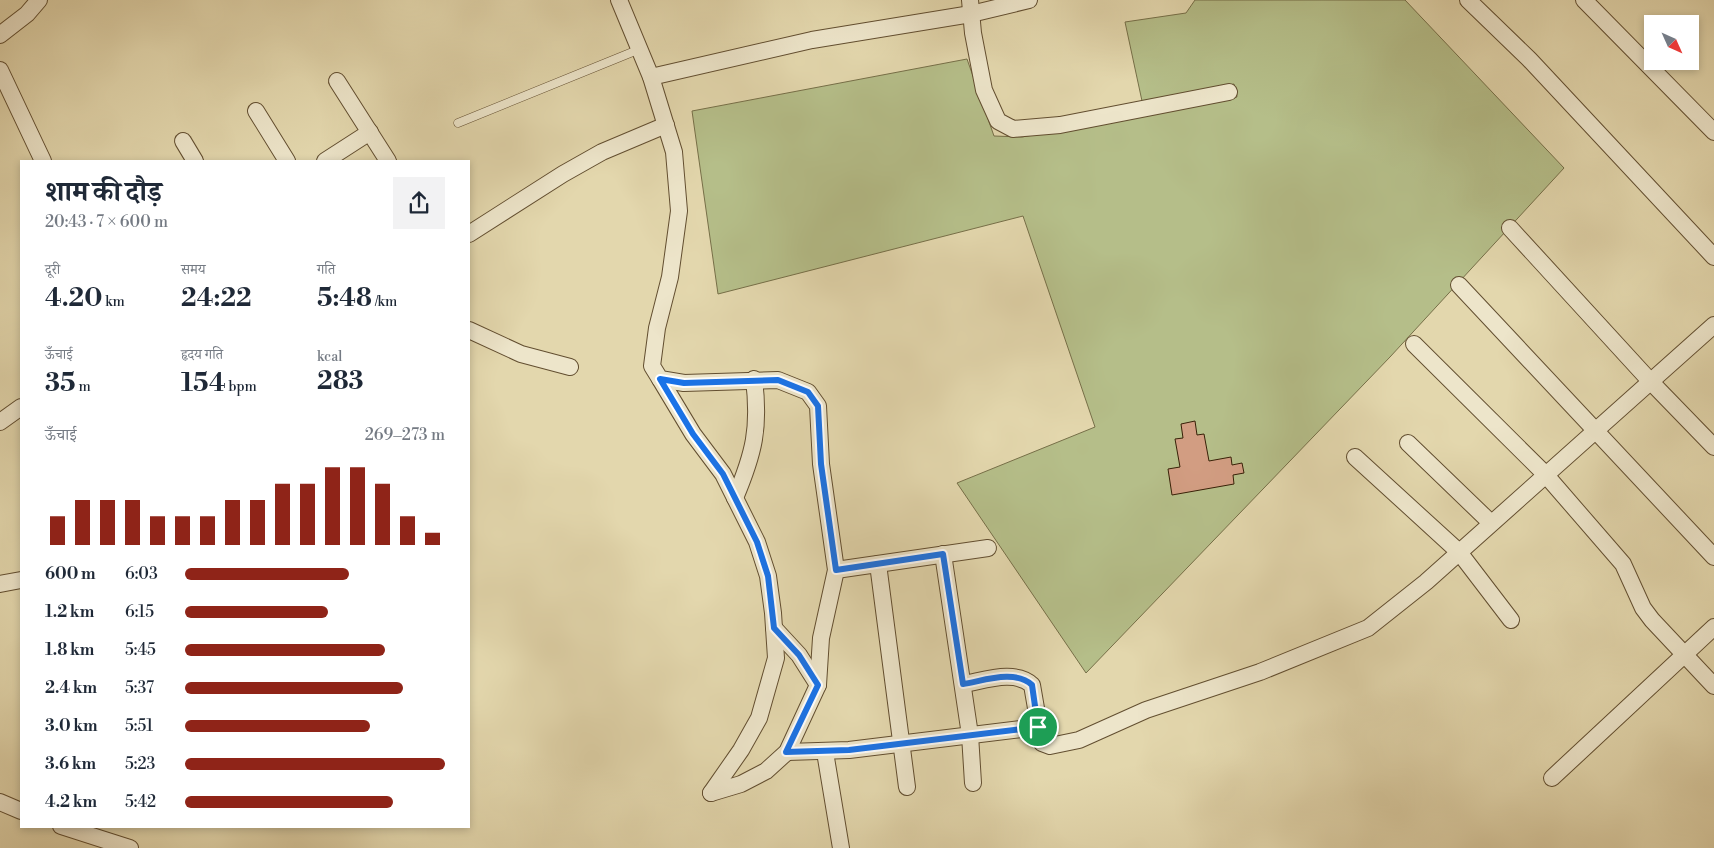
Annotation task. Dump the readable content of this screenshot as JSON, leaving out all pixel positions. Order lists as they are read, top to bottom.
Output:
{
  "north": "bottom right",
  "page": {
    "heading": ["शाम की दौड़", "20:43 · 7 × 600 m"],
    "stats": [
      ["दूरी", "4.20 km"],
      ["समय", "24:22"],
      ["गति", "5:48 /km"],
      ["ऊँचाई", "35 m"],
      ["हृदय गति", "154 bpm"],
      ["kcal", "283"]
    ],
    "chart": ["ऊँचाई", "269–273 m"],
    "list": [
      {
        "name": "600 m",
        "note": "6:03"
      },
      {
        "name": "1.2 km",
        "note": "6:15"
      },
      {
        "name": "1.8 km",
        "note": "5:45"
      },
      {
        "name": "2.4 km",
        "note": "5:37"
      },
      {
        "name": "3.0 km",
        "note": "5:51"
      },
      {
        "name": "3.6 km",
        "note": "5:23"
      },
      {
        "name": "4.2 km",
        "note": "5:42"
      }
    ]
  }
}
